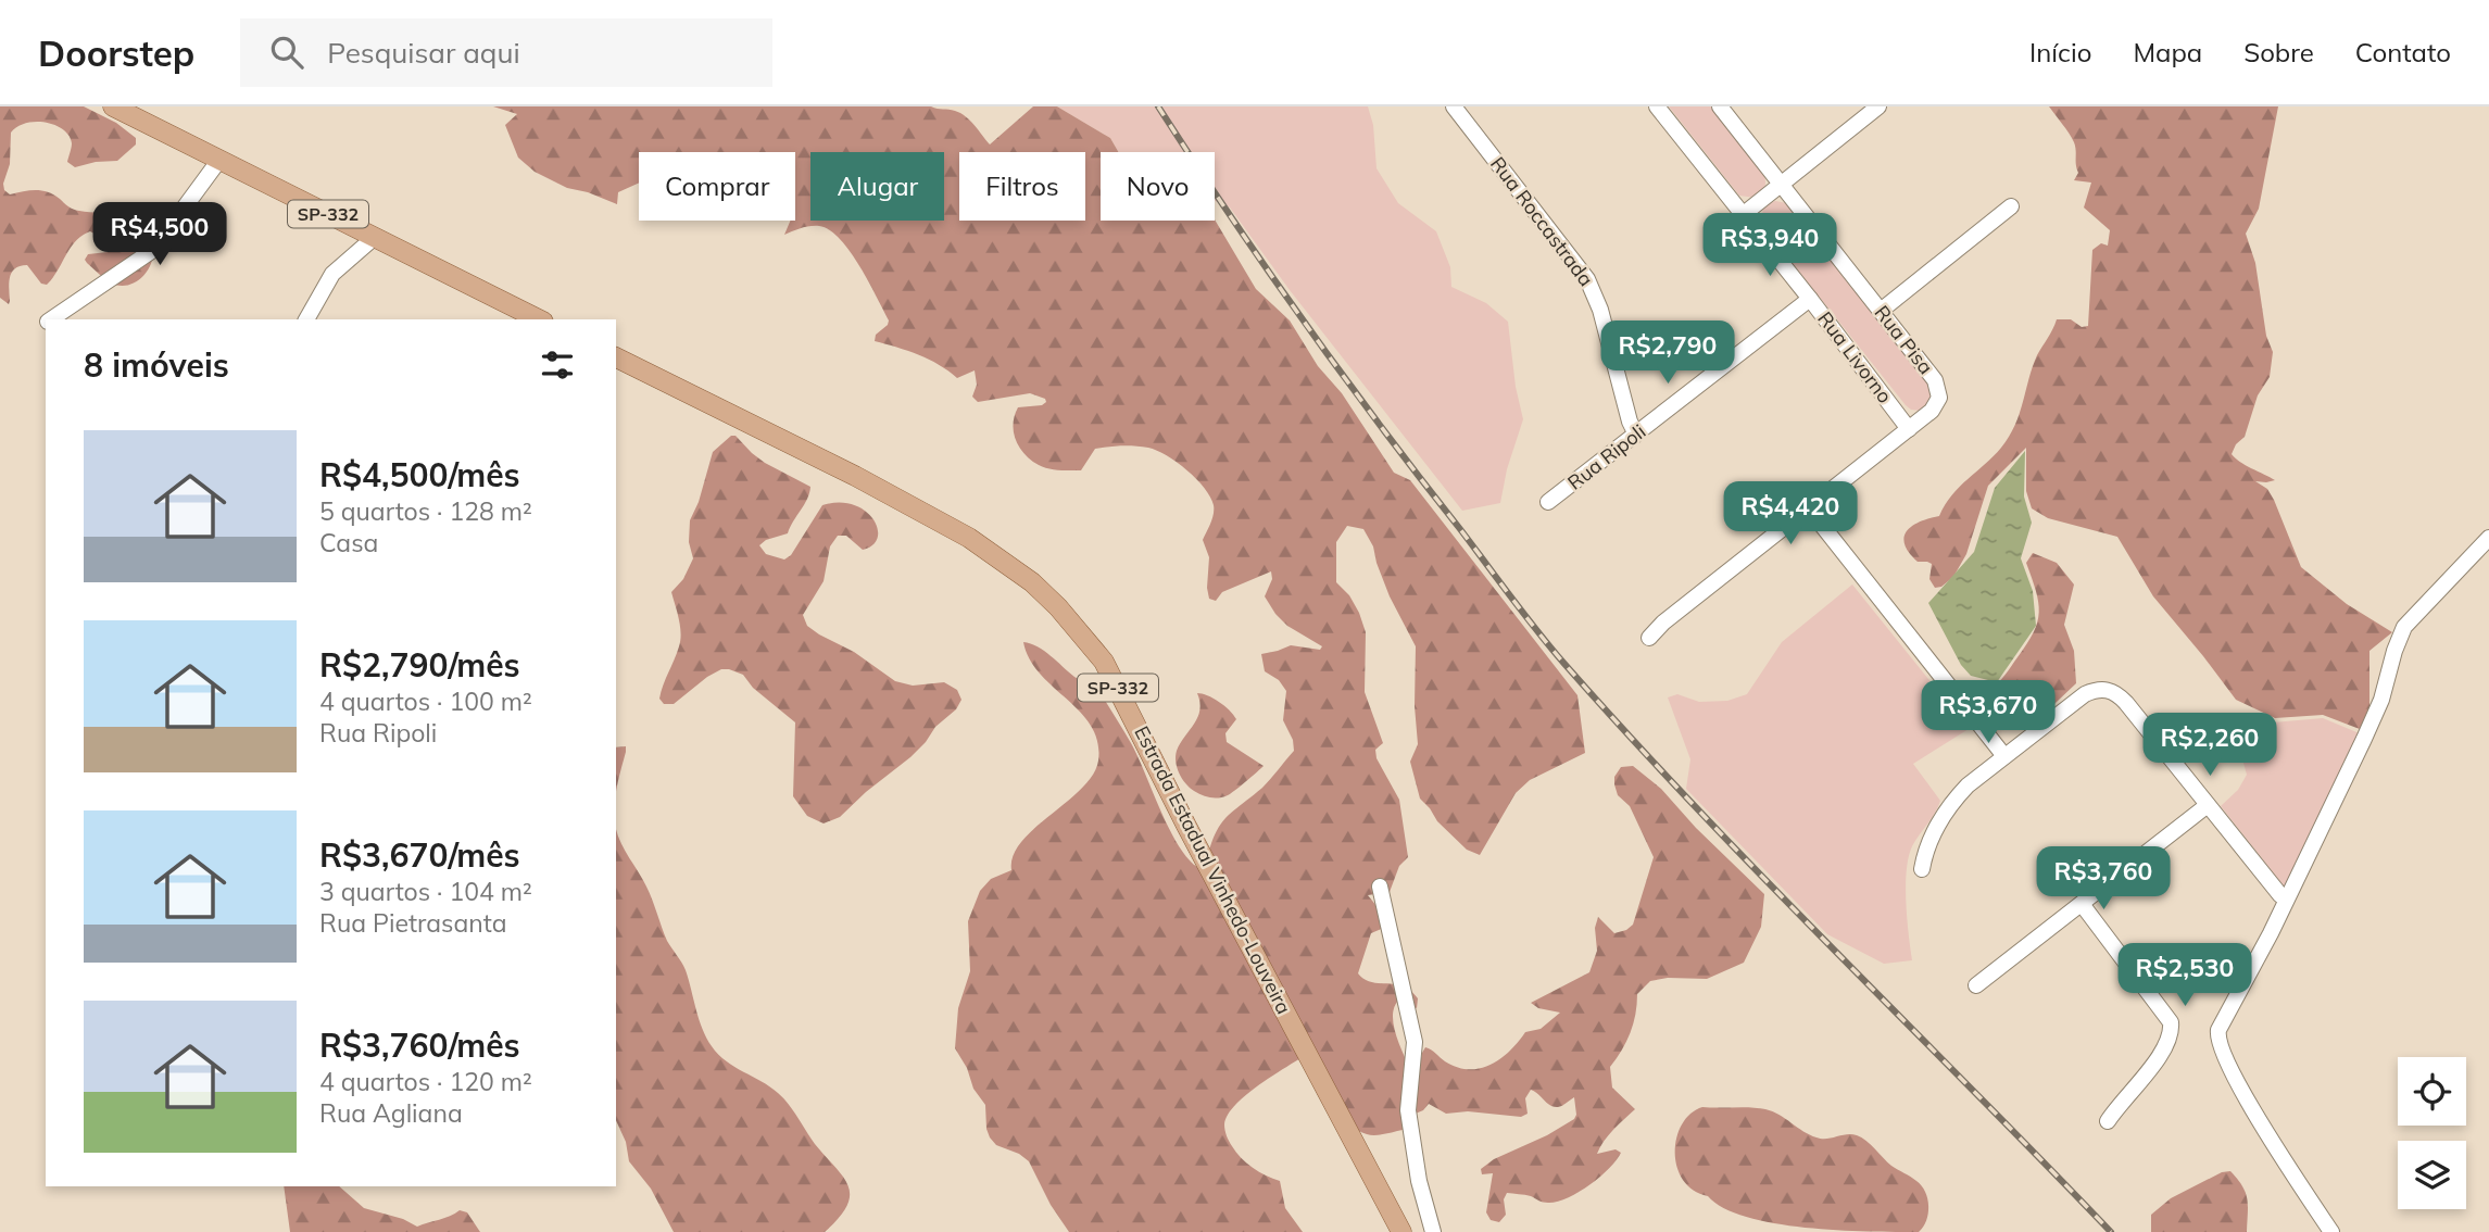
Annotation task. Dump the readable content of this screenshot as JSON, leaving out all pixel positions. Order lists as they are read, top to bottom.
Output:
{
  "streets": {
    "main road": ["SP-332", "Estrada Estadual Vinhedo-Louveira"],
    "street": [
      "Rua Roccastrada",
      "Rua Pisa",
      "Rua Livorno",
      "Rua Ripoli"
    ]
  },
  "crossings": [
    ["Rua Roccastrada", "Rua Ripoli"],
    ["Rua Pisa", "Rua Livorno"],
    ["Rua Livorno", "Rua Ripoli"]
  ],
  "page": {
    "header": "Doorstep",
    "search": "Pesquisar aqui",
    "nav": [
      "Início",
      "Mapa",
      "Sobre",
      "Contato"
    ],
    "chip": [
      "Comprar",
      "Alugar",
      "Filtros",
      "Novo"
    ],
    "price": [
      "R$4,500",
      "R$3,940",
      "R$2,790",
      "R$4,420",
      "R$3,670",
      "R$2,260",
      "R$3,760",
      "R$2,530"
    ],
    "heading": "8 imóveis",
    "list": [
      {
        "name": "R$4,500/mês",
        "note": "5 quartos · 128 m² · Casa"
      },
      {
        "name": "R$2,790/mês",
        "note": "4 quartos · 100 m² · Rua Ripoli"
      },
      {
        "name": "R$3,670/mês",
        "note": "3 quartos · 104 m² · Rua Pietrasanta"
      },
      {
        "name": "R$3,760/mês",
        "note": "4 quartos · 120 m² · Rua Agliana"
      }
    ]
  }
}
